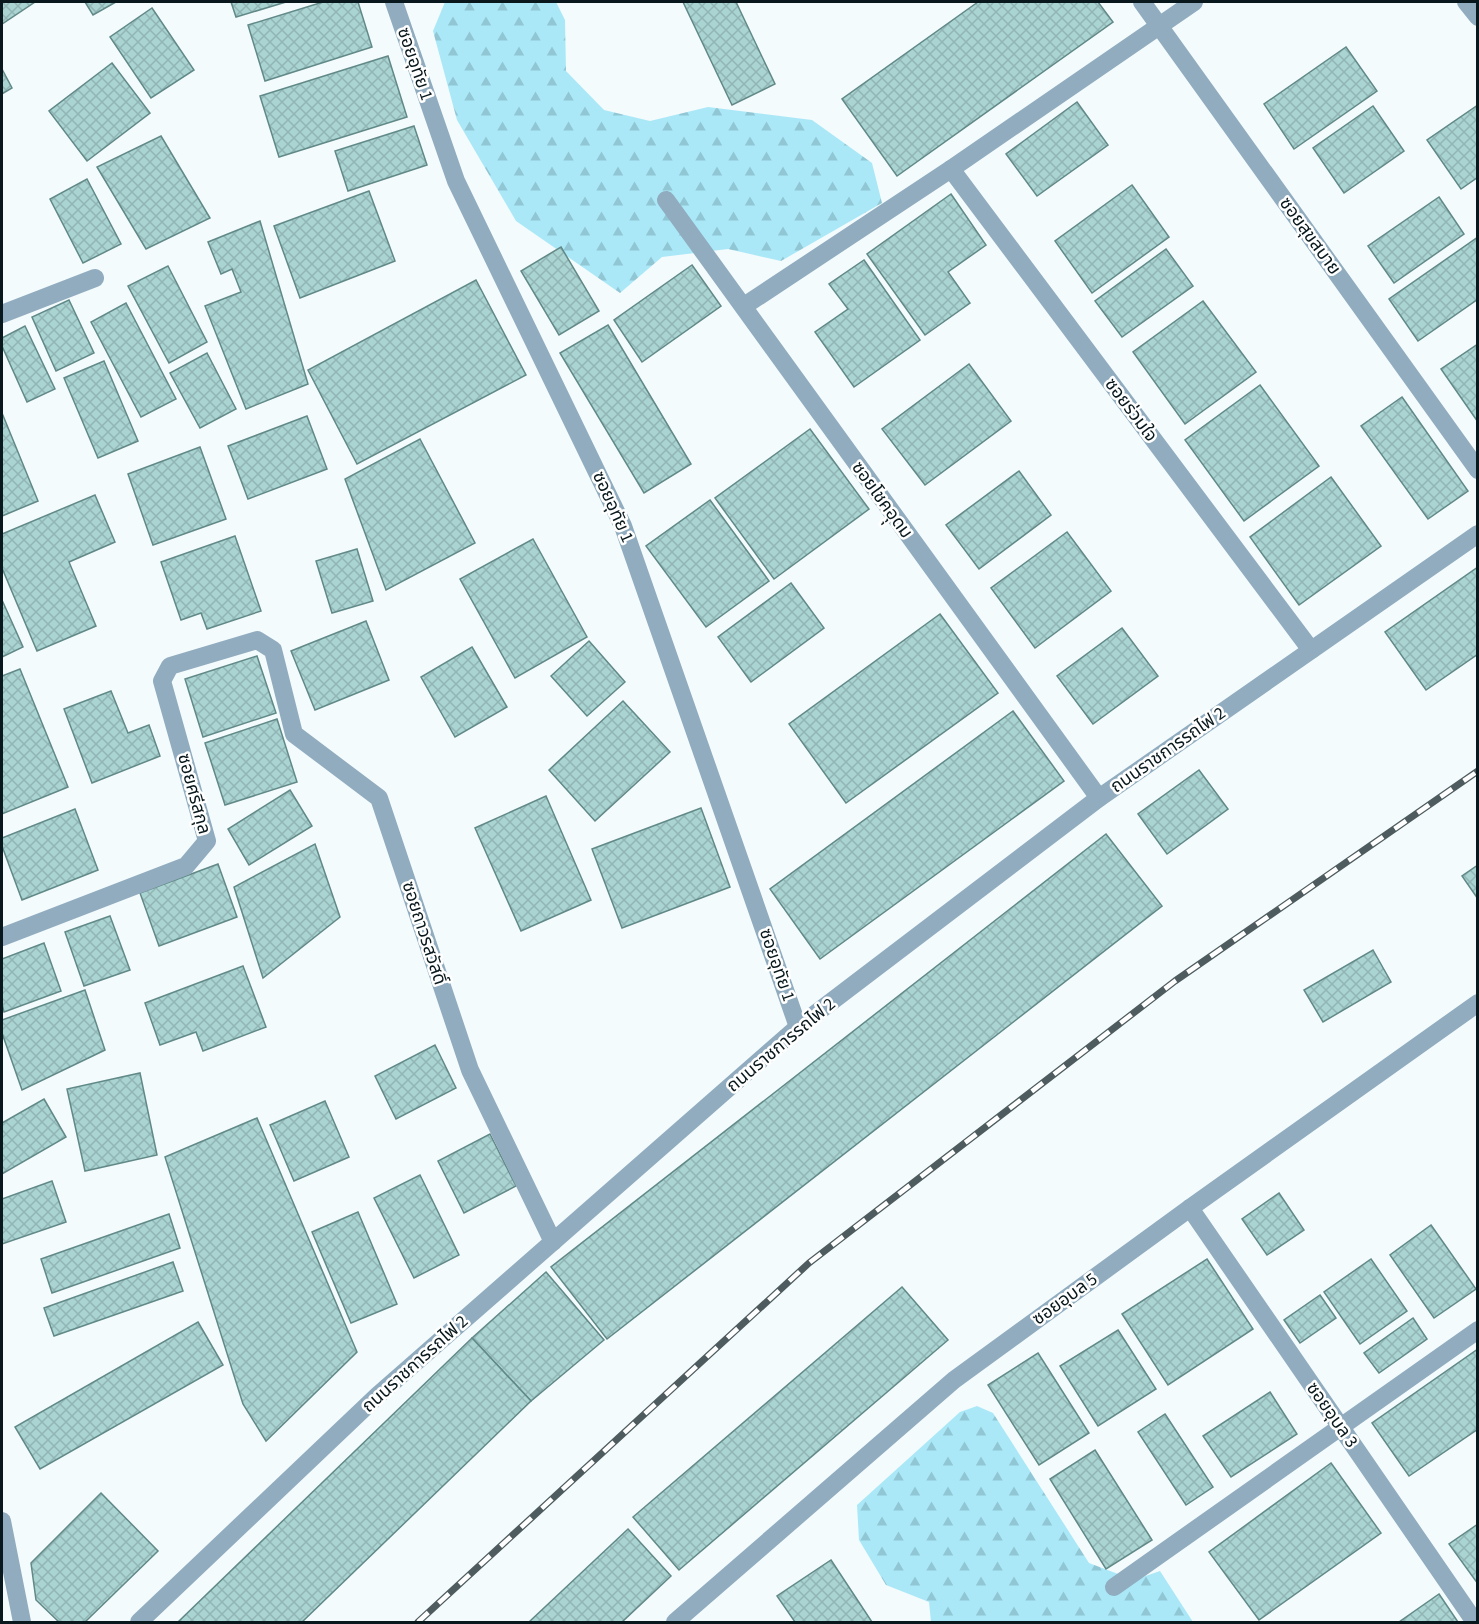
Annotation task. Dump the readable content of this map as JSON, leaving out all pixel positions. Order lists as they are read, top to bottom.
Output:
{
  "streets": {
    "street": [
      "ซอยอุทัย 1",
      "ซอยสุขสบาย",
      "ซอยร่วมใจ",
      "ซอยโชคอุุดม",
      "ถนนราชการรถไฟ 2",
      "ซอยศรีสกุล",
      "ซอยถาวรสวัสดิ์",
      "ซอยอุบล 5",
      "ซอยอุบล 3"
    ]
  },
  "crossings": [
    ["ซอยอุทัย 1", "ถนนราชการรถไฟ 2"],
    ["ซอยร่วมใจ", "ถนนราชการรถไฟ 2"],
    ["ซอยโชคอุุดม", "ถนนราชการรถไฟ 2"],
    ["ถนนราชการรถไฟ 2", "ซอยถาวรสวัสดิ์"],
    ["ซอยศรีสกุล", "ซอยถาวรสวัสดิ์"],
    ["ซอยอุบล 5", "ซอยอุบล 3"]
  ]
}
